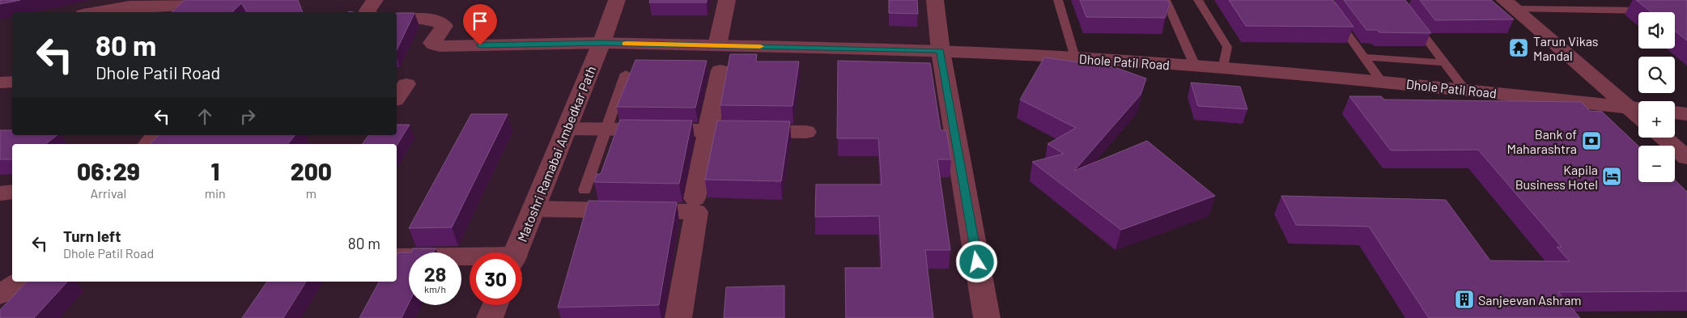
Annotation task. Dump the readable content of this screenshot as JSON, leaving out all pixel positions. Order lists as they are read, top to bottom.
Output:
{
  "streets": {
    "street": ["Dhole Patil Road", "Matoshri Ramabai Ambedkar Path"]
  },
  "crossings": [
    ["Dhole Patil Road", "Matoshri Ramabai Ambedkar Path"]
  ],
  "places": {
    "temple": ["Tarun Vikas Mandal"],
    "bank": ["Bank of Maharashtra"],
    "hotel": ["Kapila Business Hotel"],
    "building": ["Sanjeevan Ashram"]
  },
  "page": {
    "map_buttons": ["+", "−"],
    "turn": ["80 m", "Dhole Patil Road"],
    "eta": [
      "06:29",
      "Arrival",
      "1",
      "min",
      "200",
      "m"
    ],
    "list": [
      {
        "name": "Turn left",
        "note": "Dhole Patil Road",
        "value": "80 m"
      }
    ],
    "speed": "28 km/h",
    "limit": "30"
  }
}
